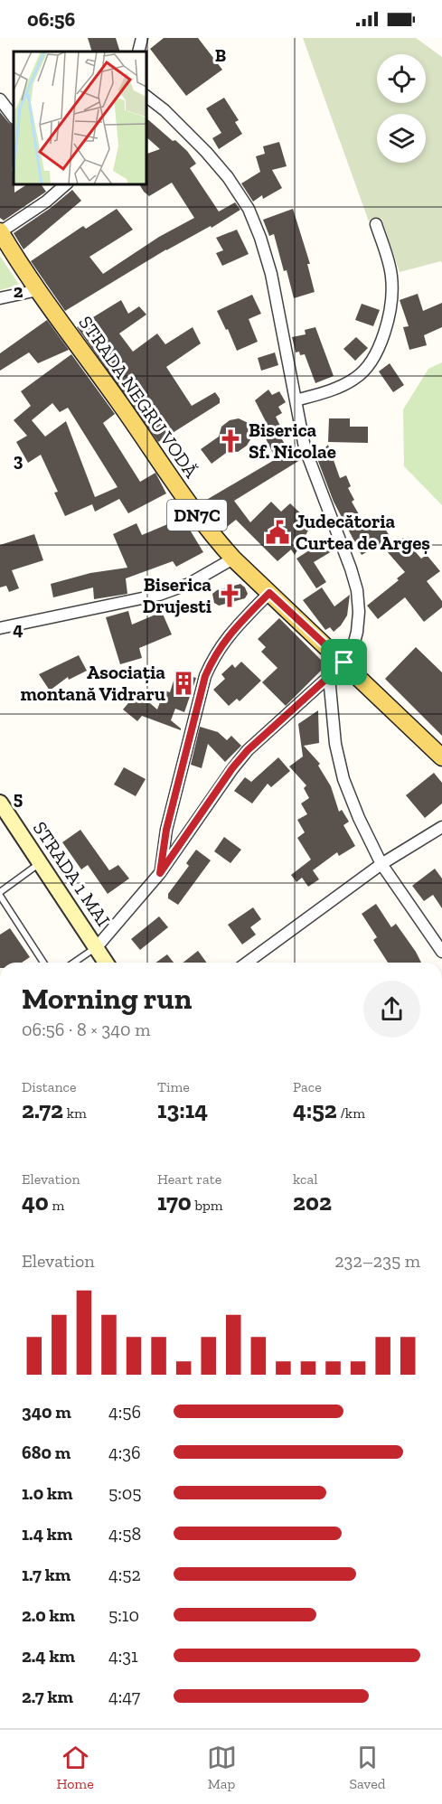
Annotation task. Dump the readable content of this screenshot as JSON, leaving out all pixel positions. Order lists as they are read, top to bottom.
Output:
{
  "streets": {
    "main road": ["STRADA NEGRU VODĂ", "DN7C", "STRADA 1 MAI"]
  },
  "places": {
    "church": ["Biserica Sf. Nicolae", "Biserica Drujesti"],
    "public building": ["Judecătoria Curtea de Argeș"],
    "building": ["Asociația montană Vidraru"]
  },
  "page": {
    "status": "06:56",
    "heading": ["Morning run", "06:56 · 8 × 340 m"],
    "stats": [
      ["Distance", "2.72 km"],
      ["Time", "13:14"],
      ["Pace", "4:52 /km"],
      ["Elevation", "40 m"],
      ["Heart rate", "170 bpm"],
      ["kcal", "202"]
    ],
    "chart": ["Elevation", "232–235 m"],
    "list": [
      {
        "name": "340 m",
        "note": "4:56"
      },
      {
        "name": "680 m",
        "note": "4:36"
      },
      {
        "name": "1.0 km",
        "note": "5:05"
      },
      {
        "name": "1.4 km",
        "note": "4:58"
      },
      {
        "name": "1.7 km",
        "note": "4:52"
      },
      {
        "name": "2.0 km",
        "note": "5:10"
      },
      {
        "name": "2.4 km",
        "note": "4:31"
      },
      {
        "name": "2.7 km",
        "note": "4:47"
      }
    ],
    "tabs": ["Home", "Map", "Saved"]
  },
  "grid": {
    "columns": ["B"],
    "rows": [
      "2",
      "3",
      "4",
      "5"
    ]
  }
}
